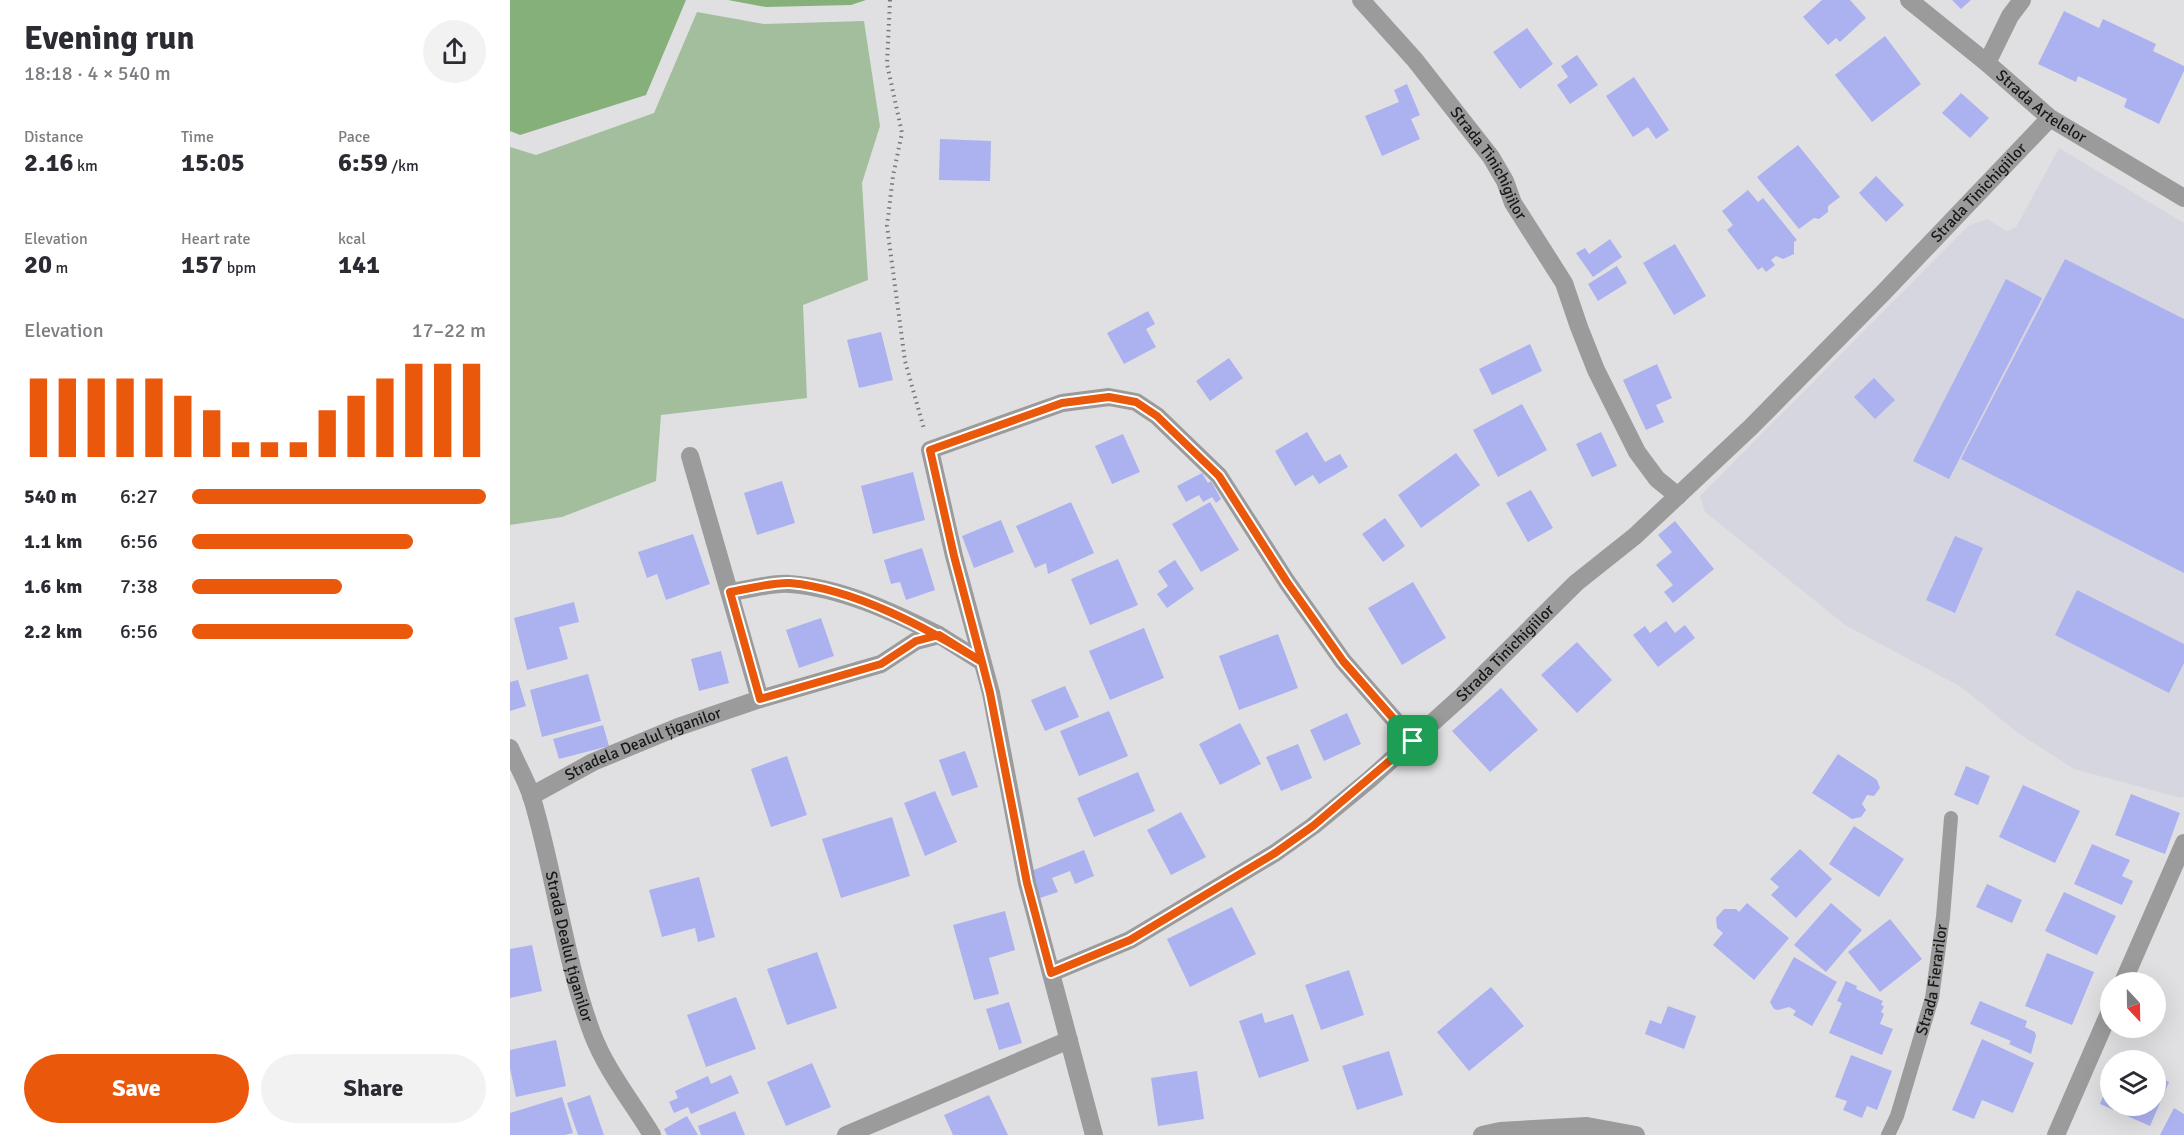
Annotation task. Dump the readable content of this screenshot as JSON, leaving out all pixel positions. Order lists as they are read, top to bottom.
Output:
{
  "streets": {
    "street": [
      "Strada Artelelor",
      "Strada Tinichigiilor",
      "Stradela Dealul țiganilor",
      "Strada Dealul țiganilor"
    ],
    "lane": ["Strada Fierarilor"]
  },
  "crossings": [
    ["Strada Artelelor", "Strada Tinichigiilor"],
    ["Stradela Dealul țiganilor", "Strada Dealul țiganilor"]
  ],
  "north": "bottom",
  "page": {
    "heading": ["Evening run", "18:18 · 4 × 540 m"],
    "stats": [
      ["Distance", "2.16 km"],
      ["Time", "15:05"],
      ["Pace", "6:59 /km"],
      ["Elevation", "20 m"],
      ["Heart rate", "157 bpm"],
      ["kcal", "141"]
    ],
    "chart": ["Elevation", "17–22 m"],
    "list": [
      {
        "name": "540 m",
        "note": "6:27"
      },
      {
        "name": "1.1 km",
        "note": "6:56"
      },
      {
        "name": "1.6 km",
        "note": "7:38"
      },
      {
        "name": "2.2 km",
        "note": "6:56"
      }
    ],
    "buttons": ["Save", "Share"]
  }
}
